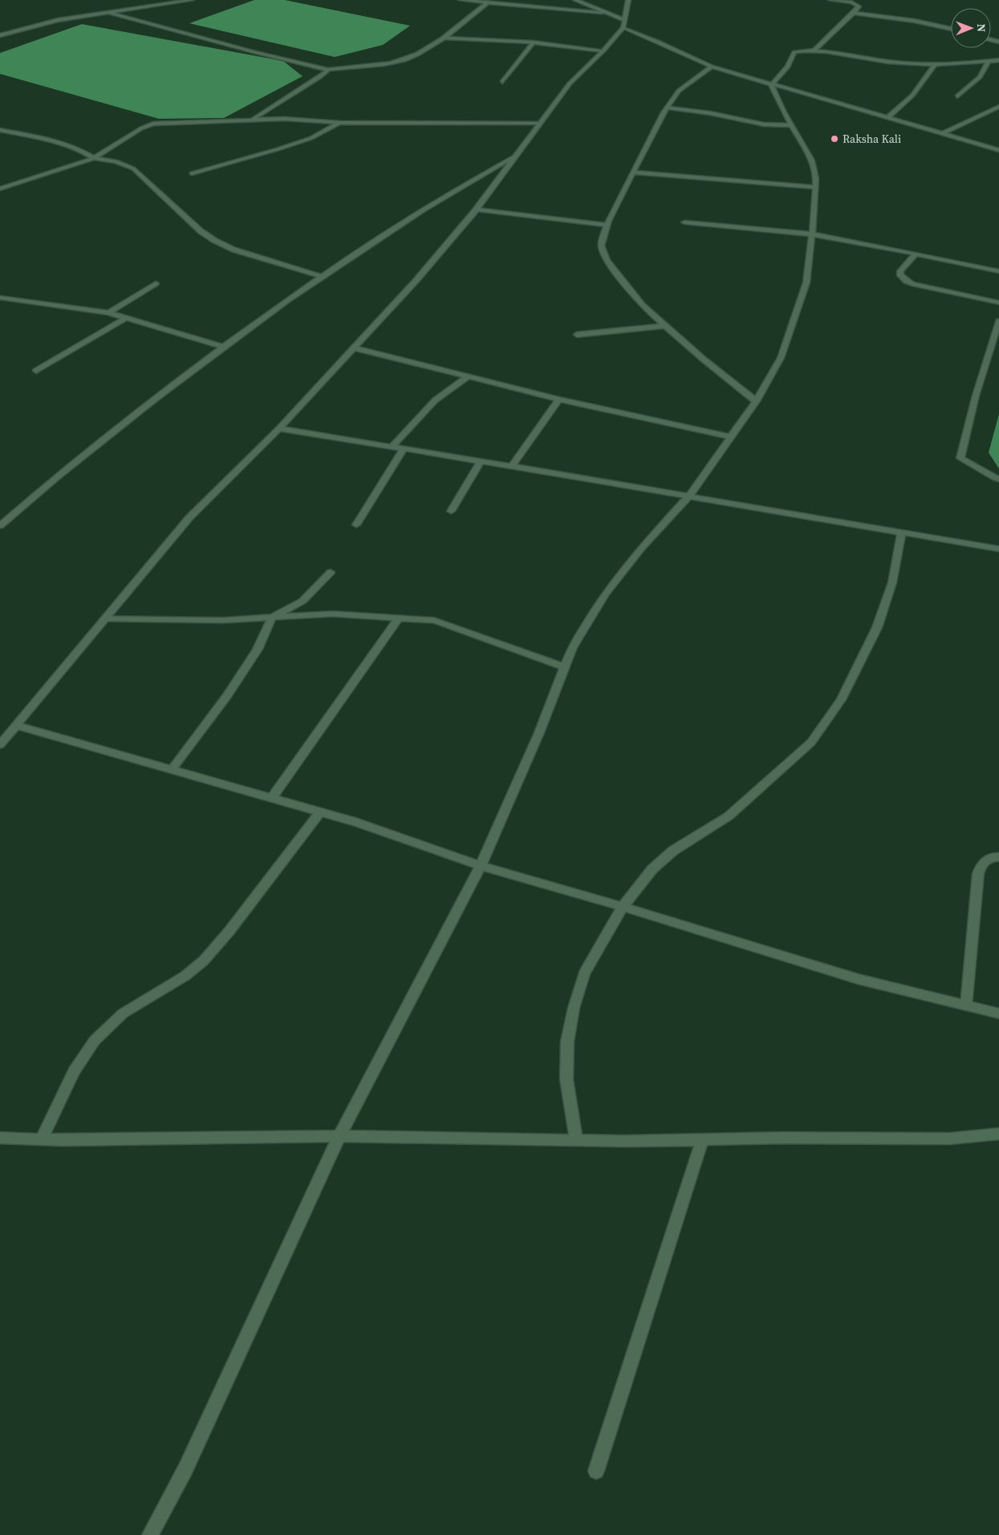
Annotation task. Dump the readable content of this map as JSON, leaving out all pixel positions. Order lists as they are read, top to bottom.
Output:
{
  "places": ["Raksha Kali"],
  "north": "right"
}
